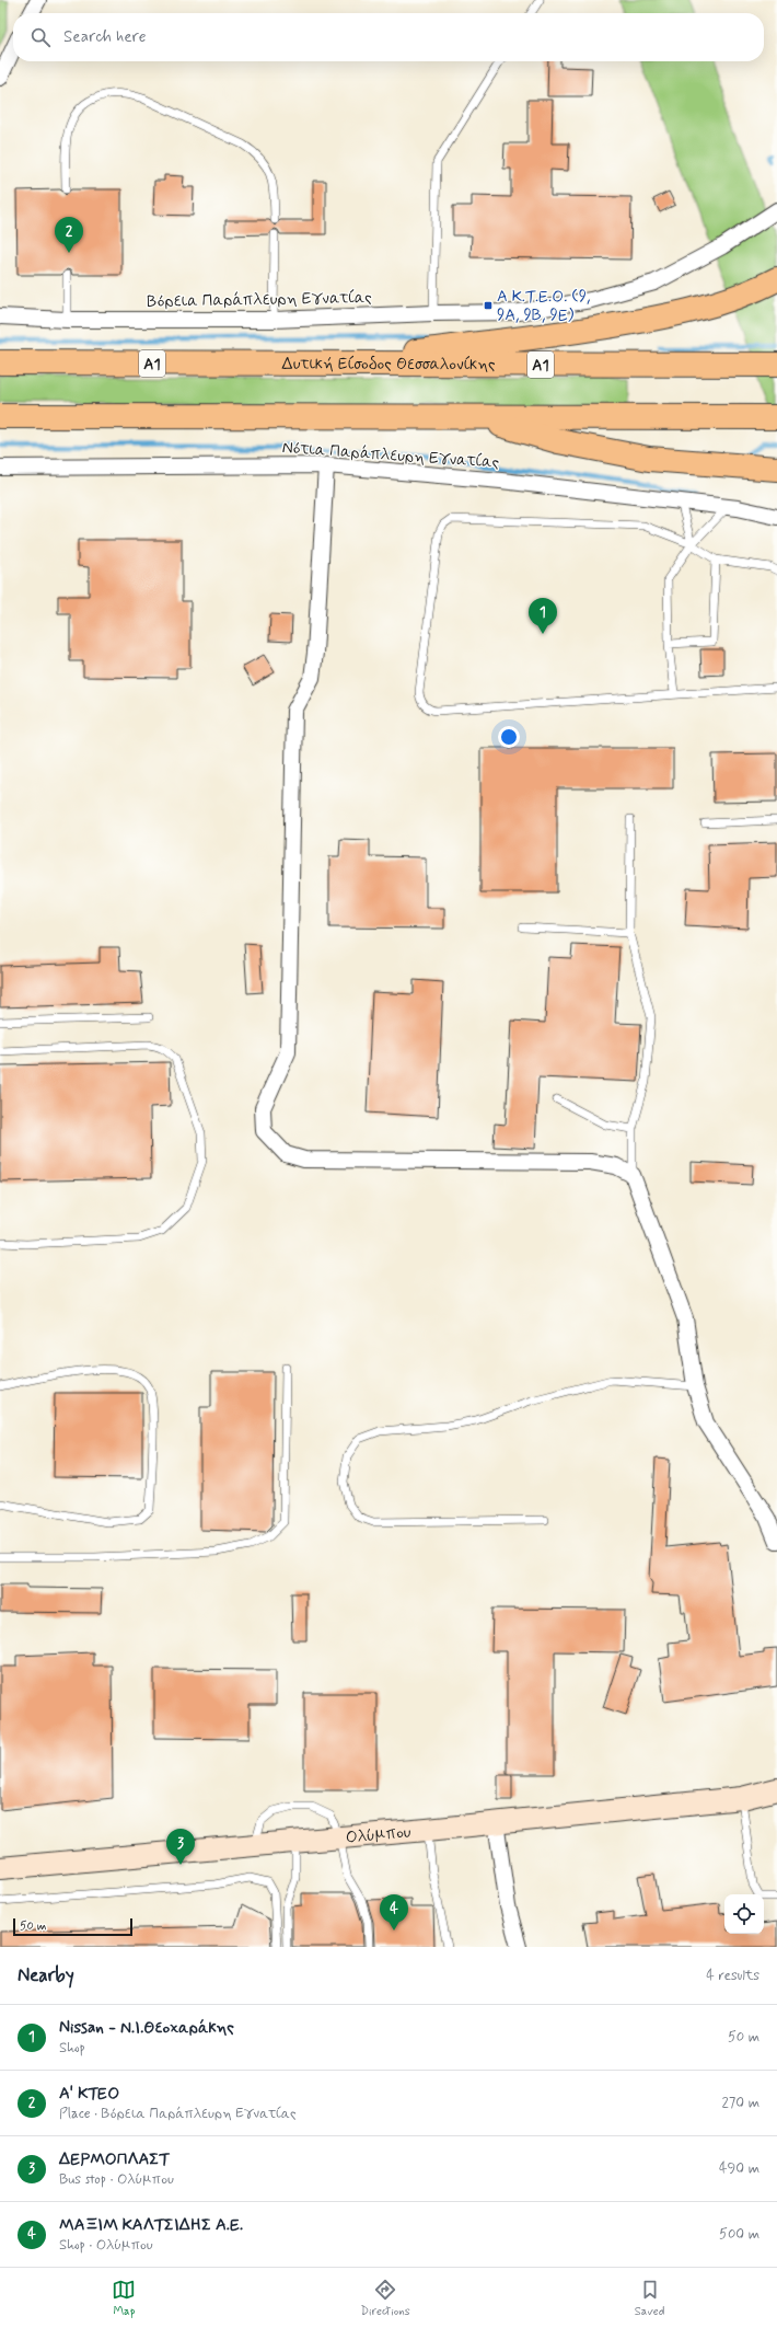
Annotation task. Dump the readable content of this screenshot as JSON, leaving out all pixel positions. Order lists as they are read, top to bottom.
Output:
{
  "streets": {
    "highway": ["Α1", "Δυτική Είσοδος Θεσσαλονίκης"],
    "main road": ["Ολύμπου"],
    "street": ["Βόρεια Παράπλευρη Εγνατίας", "Νότια Παράπλευρη Εγνατίας"]
  },
  "places": {
    "transit": ["Α Κ.Τ.Ε.Ο. (9, 9Α, 9Β, 9Ε)"]
  },
  "scale_bar": "50 m",
  "page": {
    "search": "Search here",
    "pins": [
      "2",
      "1",
      "3",
      "4"
    ],
    "scale": "50 m",
    "heading": ["Nearby", "4 results"],
    "list": [
      {
        "mark": "1",
        "name": "Nissan - Ν.Ι.Θεοχαράκης",
        "note": "Shop",
        "value": "50 m"
      },
      {
        "mark": "2",
        "name": "Α' ΚΤΕΟ",
        "note": "Place · Βόρεια Παράπλευρη Εγνατίας",
        "value": "270 m"
      },
      {
        "mark": "3",
        "name": "ΔΕΡΜΟΠΛΑΣΤ",
        "note": "Bus stop · Ολύμπου",
        "value": "490 m"
      },
      {
        "mark": "4",
        "name": "ΜΑΞΙΜ ΚΑΛΤΣΙΔΗΣ Α.Ε.",
        "note": "Shop · Ολύμπου",
        "value": "500 m"
      }
    ],
    "nav": ["Map", "Directions", "Saved"]
  }
}
